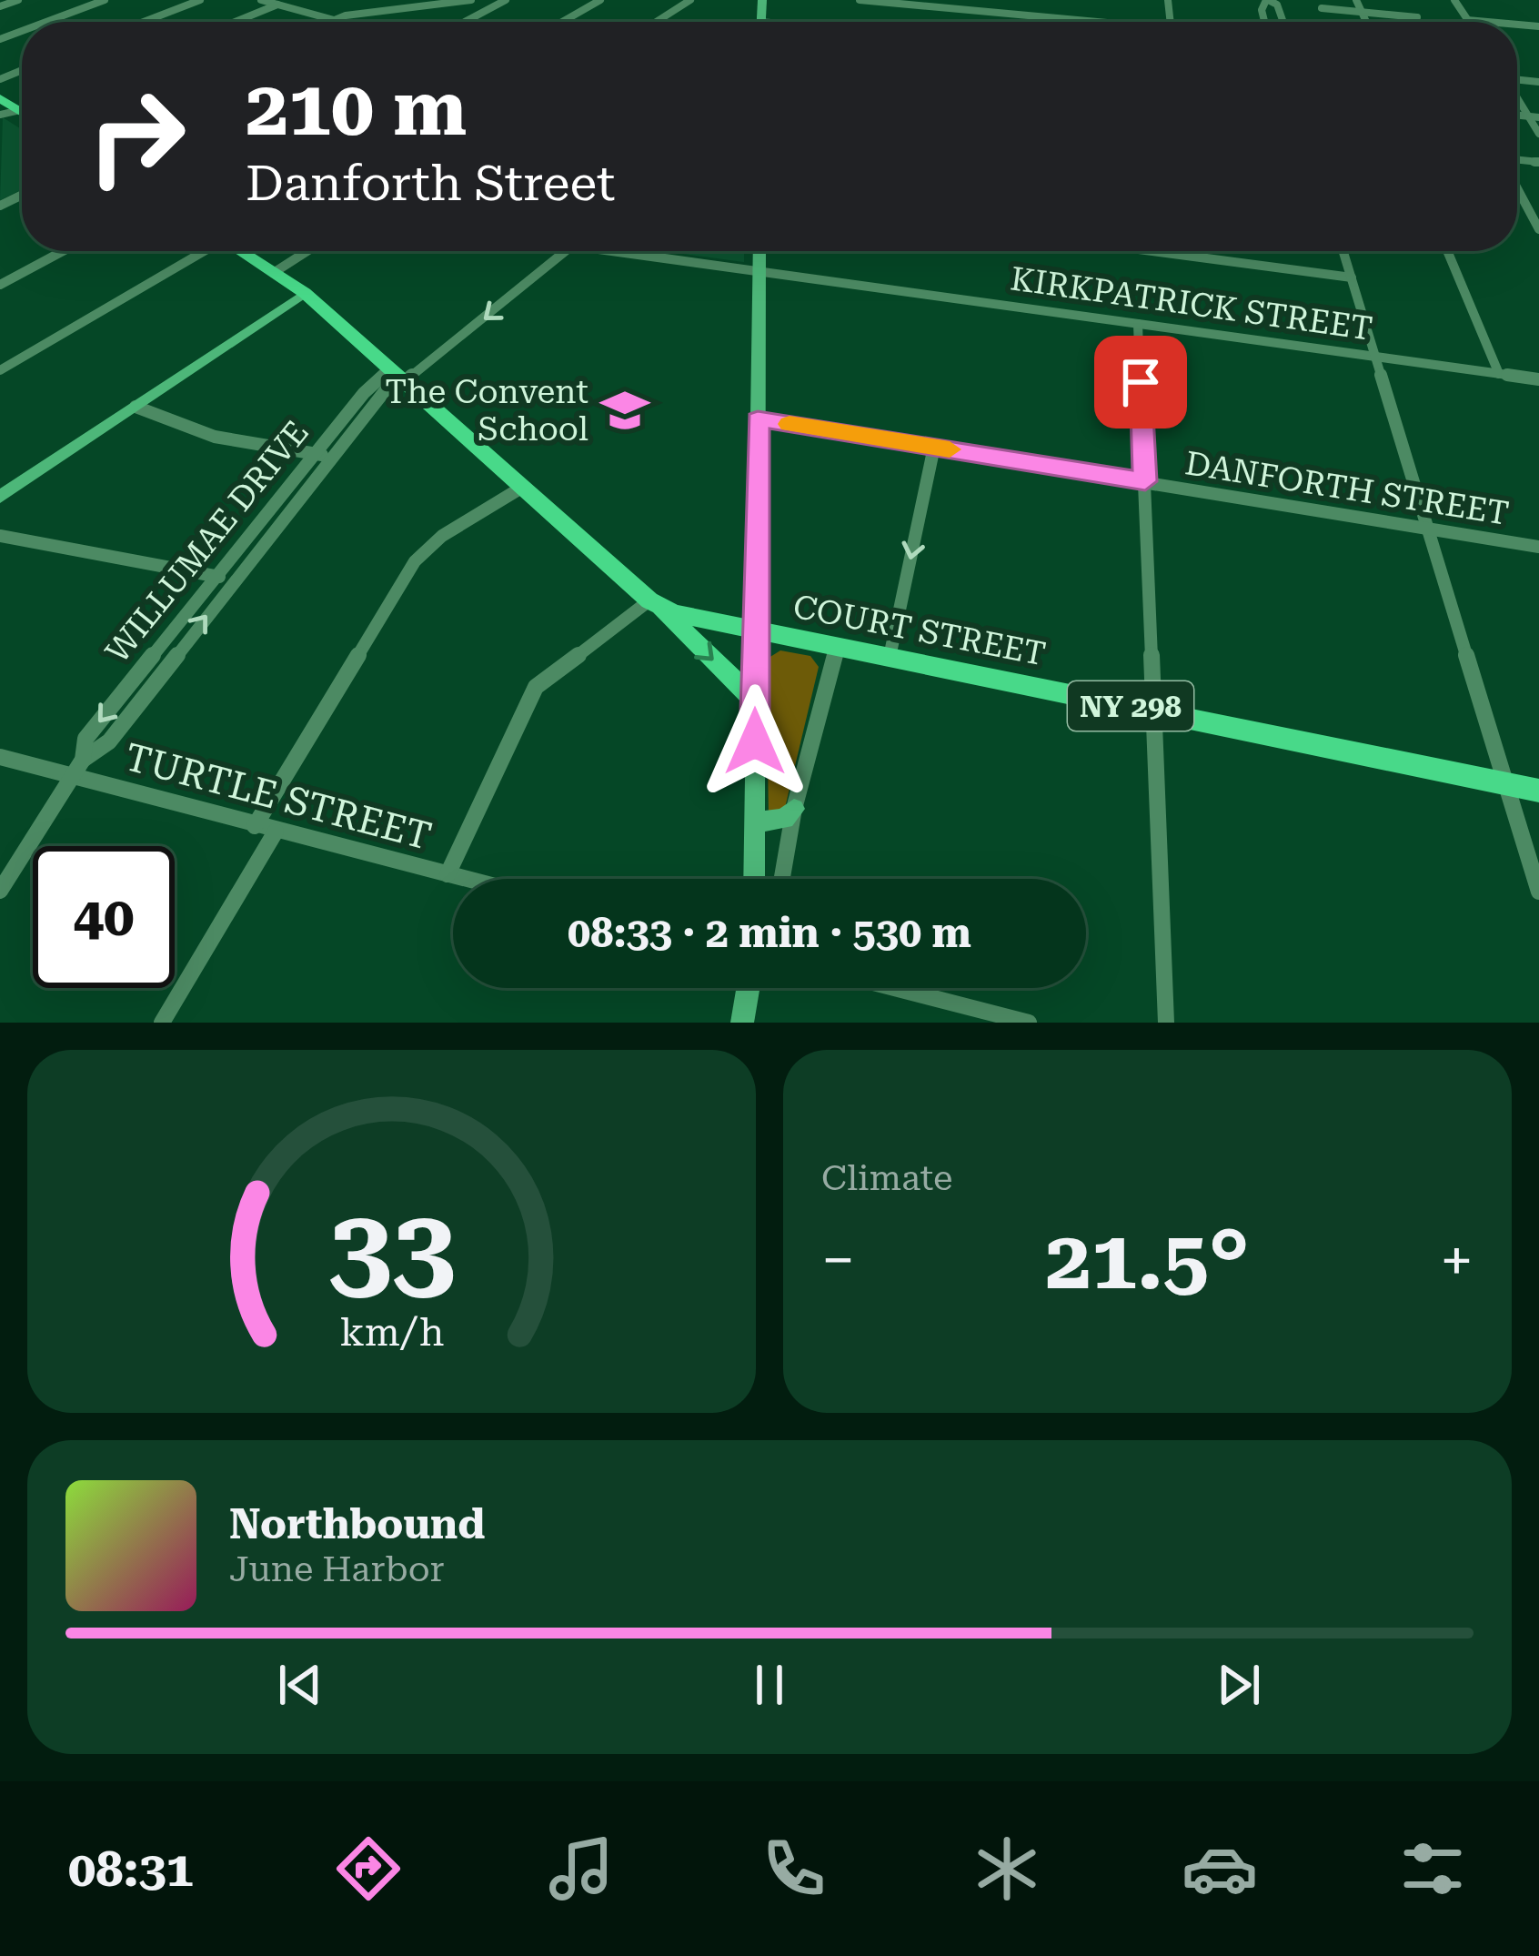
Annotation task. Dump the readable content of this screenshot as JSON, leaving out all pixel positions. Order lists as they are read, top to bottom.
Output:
{
  "streets": {
    "main road": ["COURT STREET", "NY 298"],
    "street": [
      "KIRKPATRICK STREET",
      "DANFORTH STREET",
      "WILLUMAE DRIVE",
      "TURTLE STREET"
    ]
  },
  "crossings": [
    ["WILLUMAE DRIVE", "COURT STREET"],
    ["WILLUMAE DRIVE", "TURTLE STREET"]
  ],
  "places": {
    "school or university": ["The Convent School"]
  },
  "page": {
    "turn": ["210 m", "Danforth Street"],
    "limit": "40",
    "trip": "08:33 · 2 min · 530 m",
    "tile": "Climate",
    "heat": ["−", "21.5°", "+"],
    "song": ["Northbound", "June Harbor"],
    "tabs": "08:31",
    "gauge": ["33", "km/h"]
  }
}
